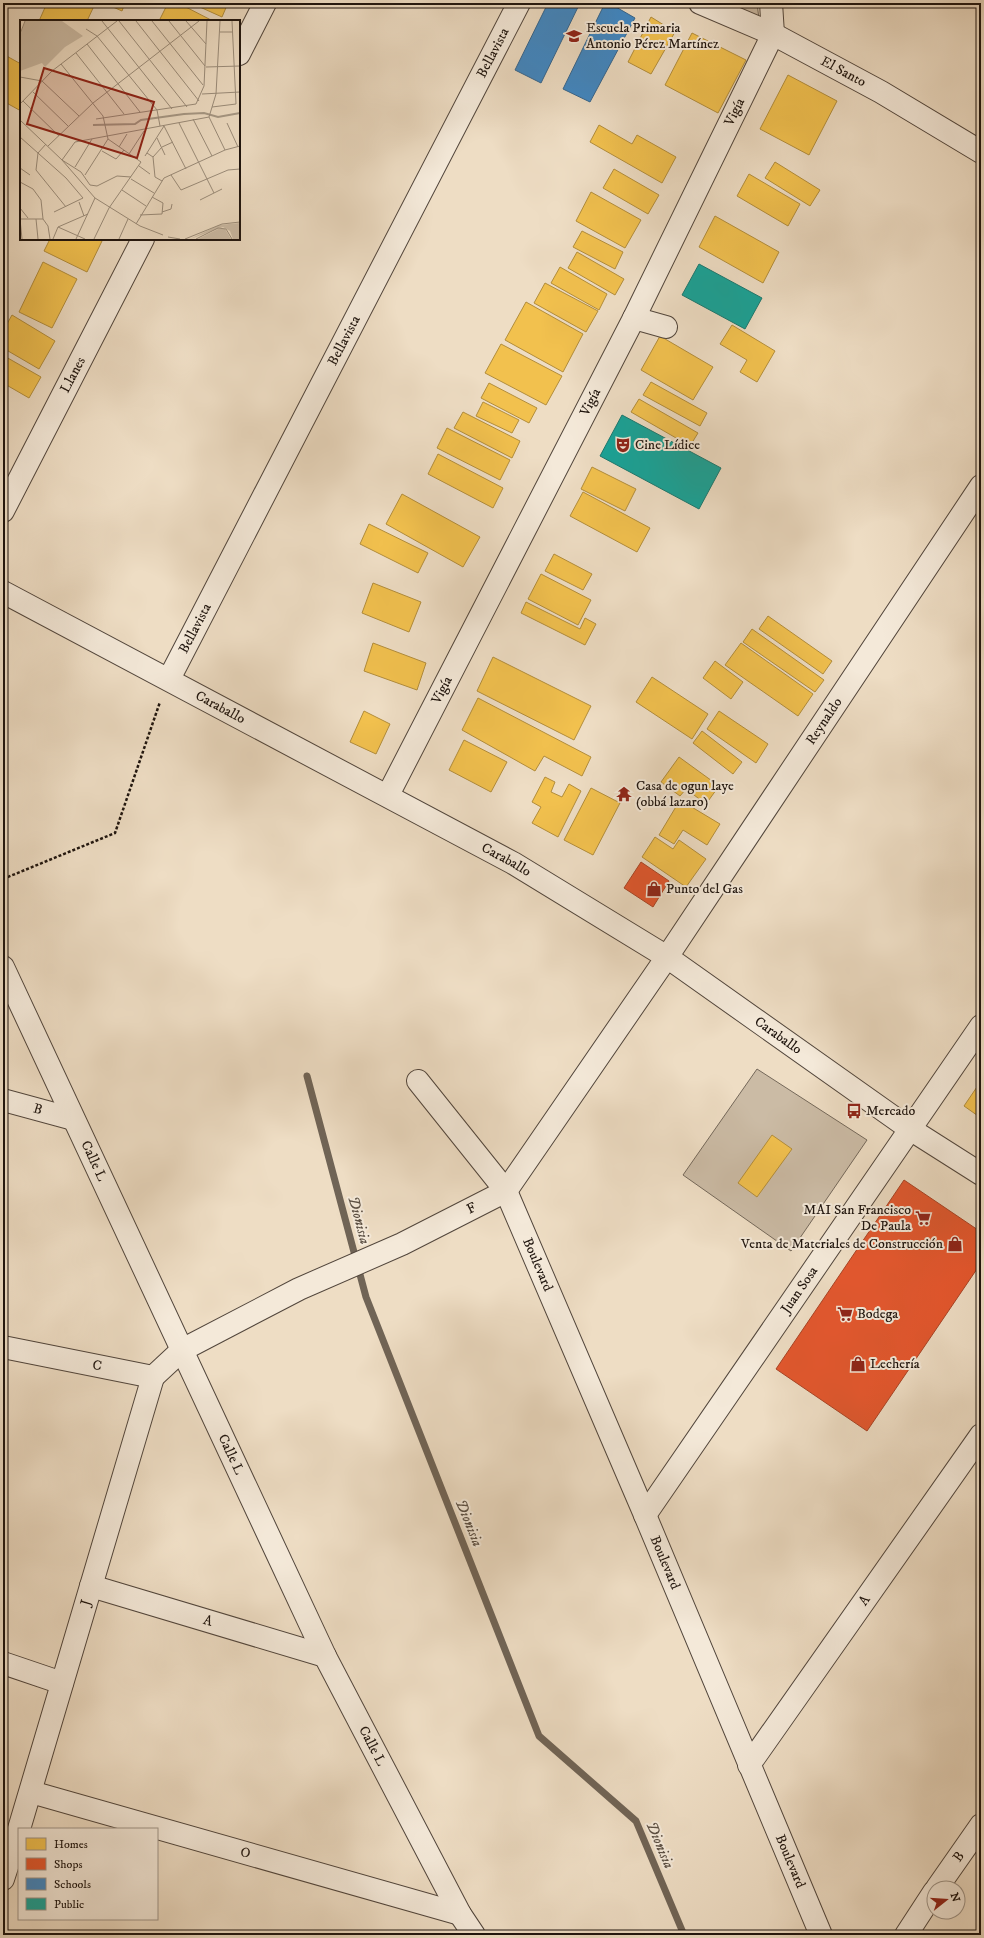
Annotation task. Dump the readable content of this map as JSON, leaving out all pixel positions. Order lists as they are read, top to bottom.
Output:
{
  "streets": {
    "street": [
      "Bellavista",
      "El Santo",
      "Vigía",
      "Llanes",
      "Caraballo",
      "Reynaldo",
      "B",
      "Calle L",
      "F",
      "Boulevard",
      "Juan Sosa",
      "C",
      "A",
      "J",
      "O"
    ]
  },
  "crossings": [
    ["Bellavista", "Caraballo"],
    ["El Santo", "Vigía"],
    ["Vigía", "Caraballo"],
    ["Caraballo", "Reynaldo"],
    ["Caraballo", "F"],
    ["Caraballo", "Juan Sosa"],
    ["Reynaldo", "F"],
    ["B", "Calle L"],
    ["Calle L", "F"],
    ["Calle L", "A"],
    ["Calle L", "O"],
    ["F", "Boulevard"],
    ["Boulevard", "Juan Sosa"],
    ["Boulevard", "A"],
    ["C", "J"],
    ["A", "J"],
    ["J", "O"]
  ],
  "water": ["Dionisia"],
  "places": {
    "school or university": ["Escuela Primaria Antonio Pérez Martínez"],
    "theatre": ["Cine Lídice"],
    "temple": ["Casa de ogun laye (obbá lazaro)"],
    "shop": ["Punto del Gas", "Venta de Materiales de Construcción", "Lechería"],
    "bus stop": ["Mercado"],
    "supermarket": ["MAI San Francisco De Paula", "Bodega"]
  },
  "legend": [
    "Homes",
    "Shops",
    "Schools",
    "Public"
  ],
  "north": "right"
}
